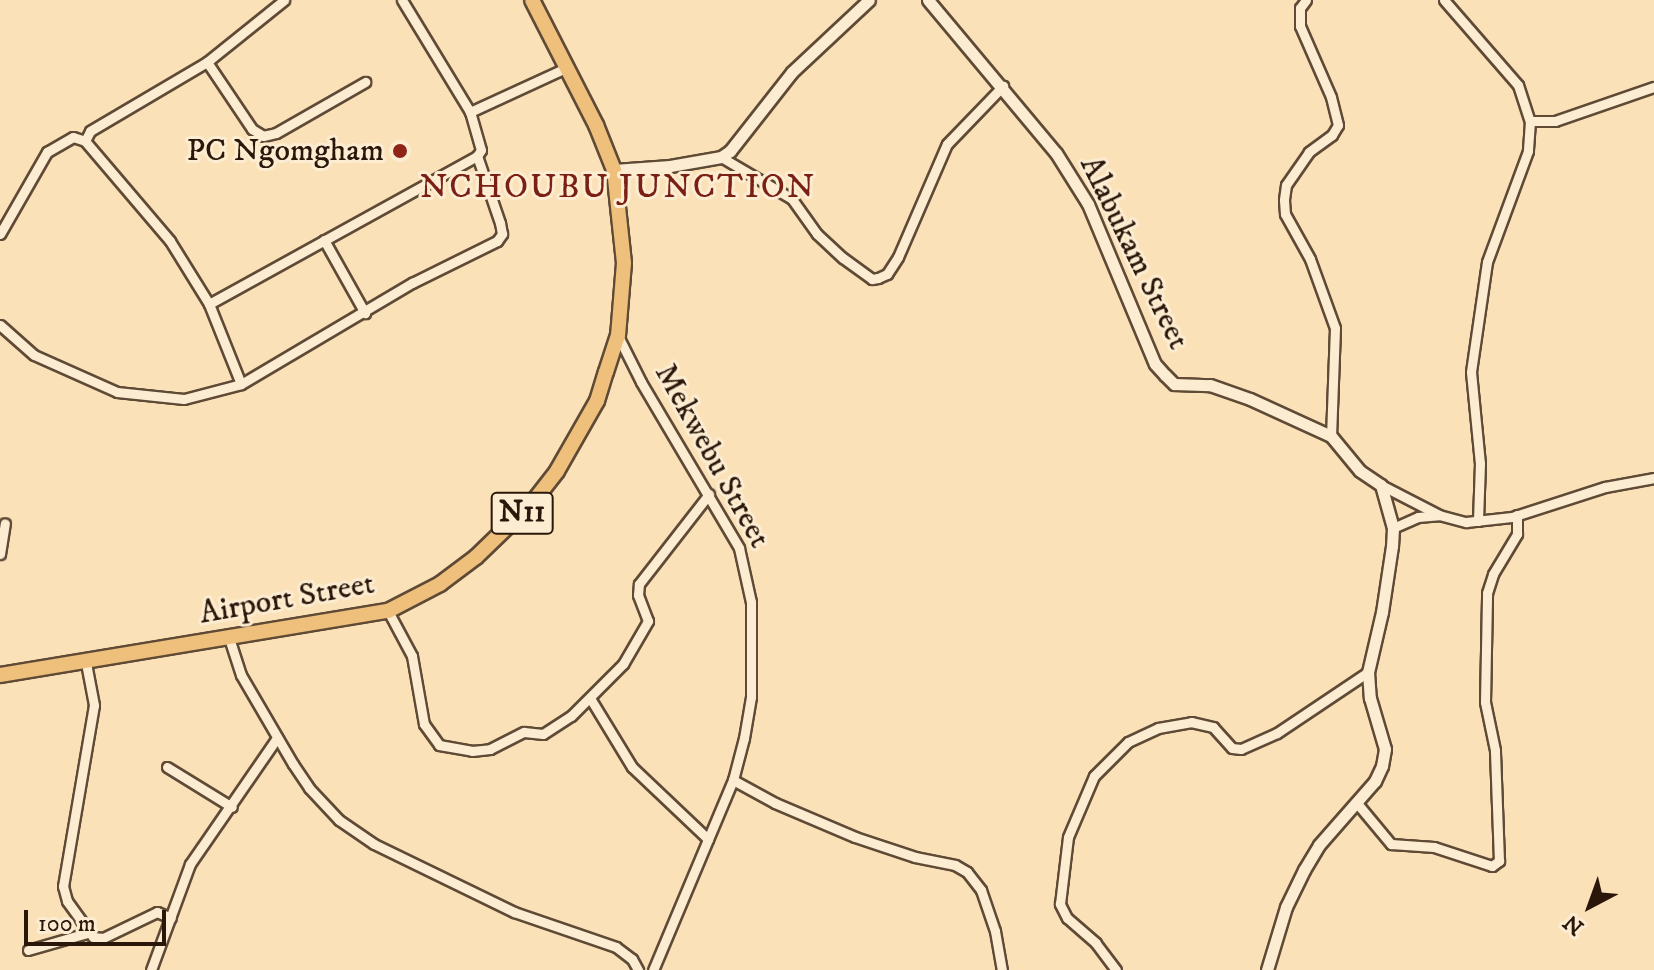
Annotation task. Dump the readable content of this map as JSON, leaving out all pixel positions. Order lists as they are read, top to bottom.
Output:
{
  "streets": {
    "highway": ["N11", "Airport Street"],
    "street": ["Alabukam Street", "Mekwebu Street"]
  },
  "crossings": [
    ["Mekwebu Street", "Airport Street"]
  ],
  "districts": ["NCHOUBU JUNCTION"],
  "places": ["PC Ngomgham"],
  "scale_bar": "100 m",
  "north": "bottom left"
}
